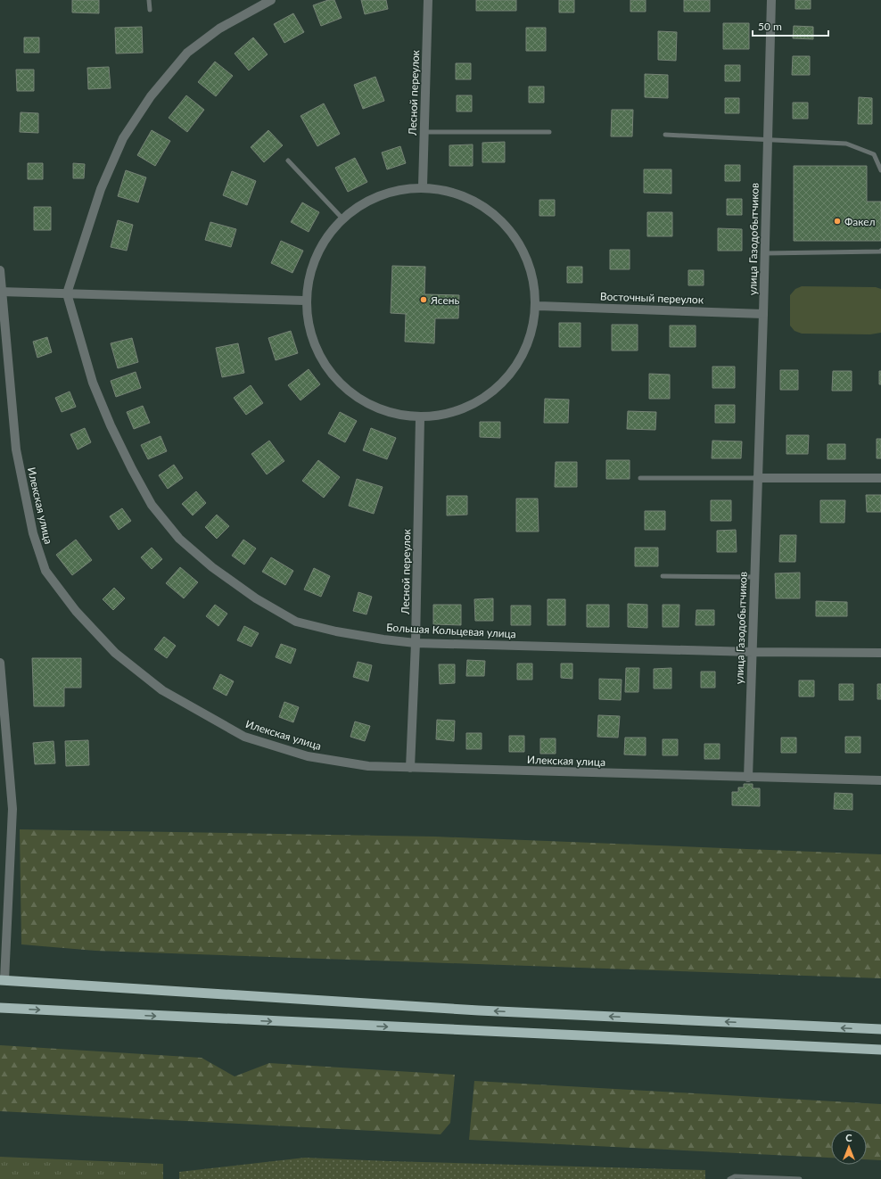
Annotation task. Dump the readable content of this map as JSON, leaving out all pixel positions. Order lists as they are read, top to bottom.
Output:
{
  "streets": {
    "street": [
      "Лесной переулок",
      "улица Газодобытчиков",
      "Восточный переулок",
      "Илекская улица",
      "Большая Кольцевая улица"
    ]
  },
  "crossings": [
    ["Лесной переулок", "Илекская улица"],
    ["Лесной переулок", "Большая Кольцевая улица"],
    ["улица Газодобытчиков", "Восточный переулок"],
    ["улица Газодобытчиков", "Илекская улица"],
    ["улица Газодобытчиков", "Большая Кольцевая улица"]
  ],
  "places": ["Факел", "Ясень"],
  "scale_bar": "50 m",
  "north": "top"
}
